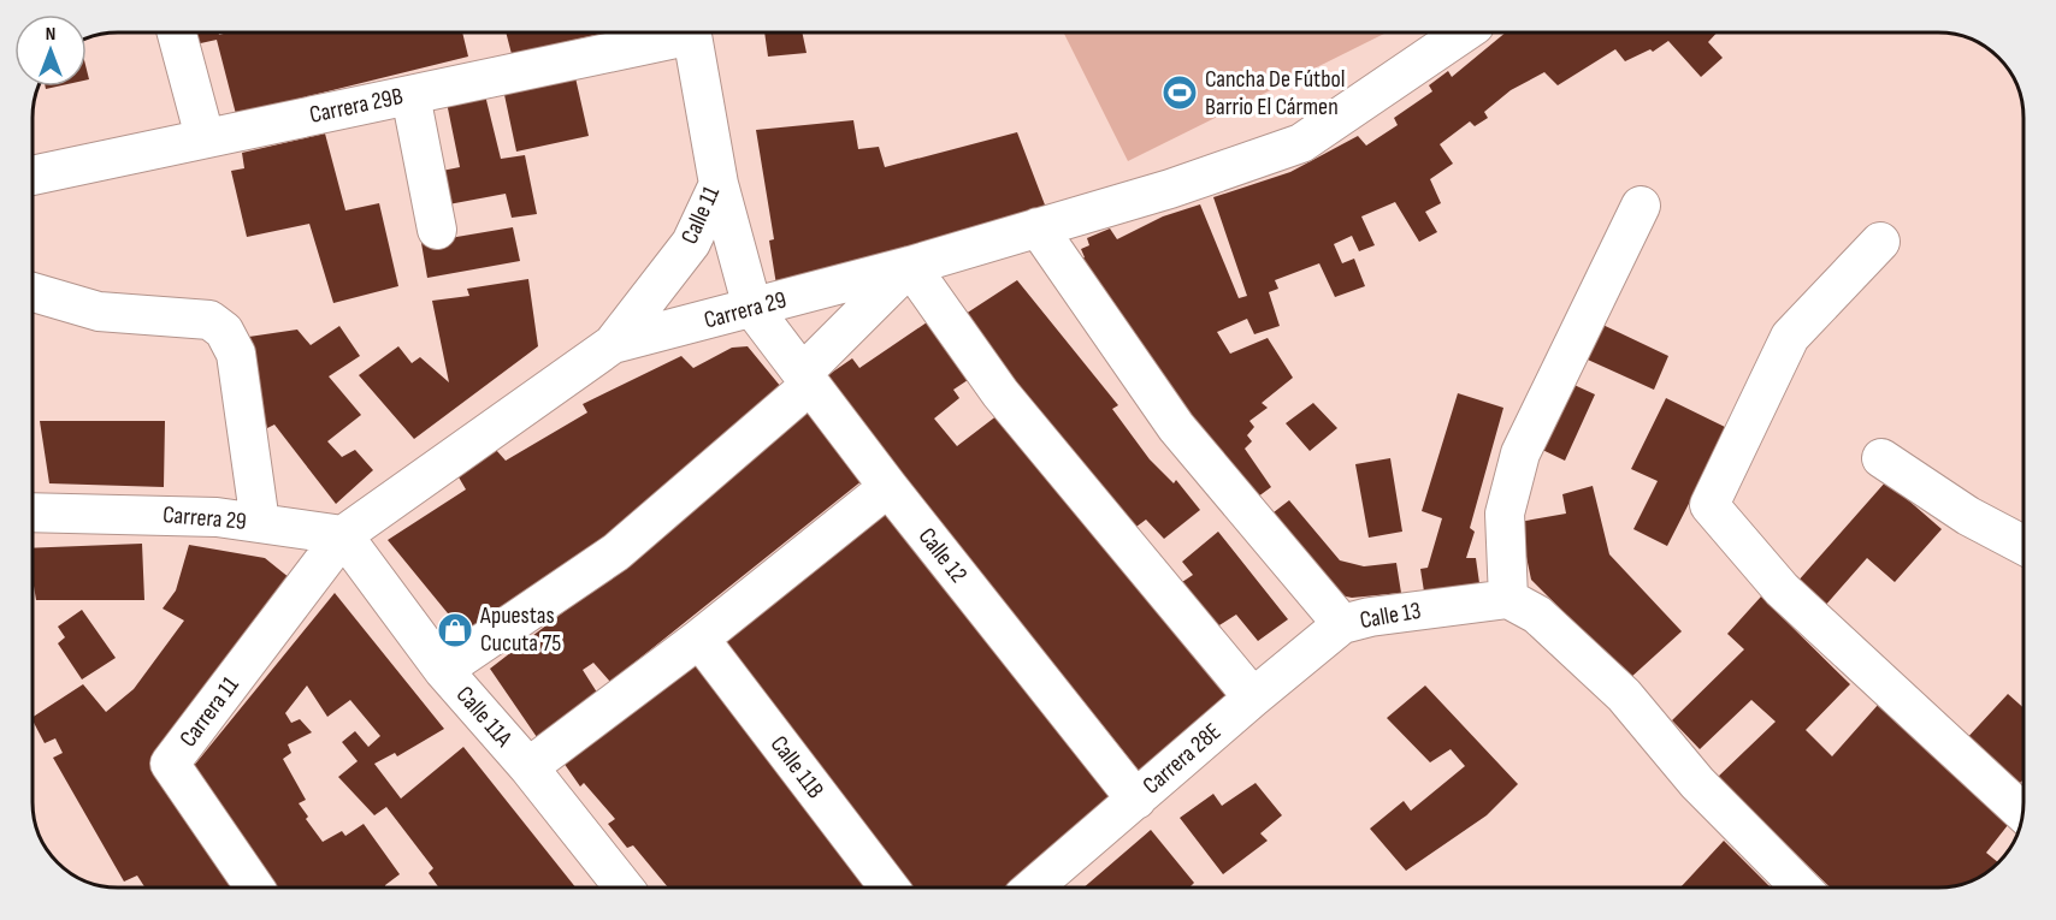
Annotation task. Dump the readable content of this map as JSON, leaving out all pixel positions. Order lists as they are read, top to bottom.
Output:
{
  "streets": {
    "street": [
      "Carrera 29B",
      "Calle 11",
      "Carrera 29",
      "Calle 12",
      "Calle 13",
      "Carrera 11",
      "Calle 11A",
      "Carrera 28E",
      "Calle 11B"
    ]
  },
  "crossings": [
    ["Calle 11", "Carrera 29"],
    ["Carrera 29", "Calle 12"],
    ["Carrera 29", "Calle 13"],
    ["Carrera 29", "Carrera 11"],
    ["Carrera 29", "Calle 11A"],
    ["Calle 12", "Carrera 28E"],
    ["Calle 13", "Carrera 28E"],
    ["Carrera 11", "Calle 11A"]
  ],
  "places": {
    "sports": ["Cancha De Fútbol Barrio El Cármen"],
    "shop": ["Apuestas Cucuta 75"]
  },
  "north": "top"
}
